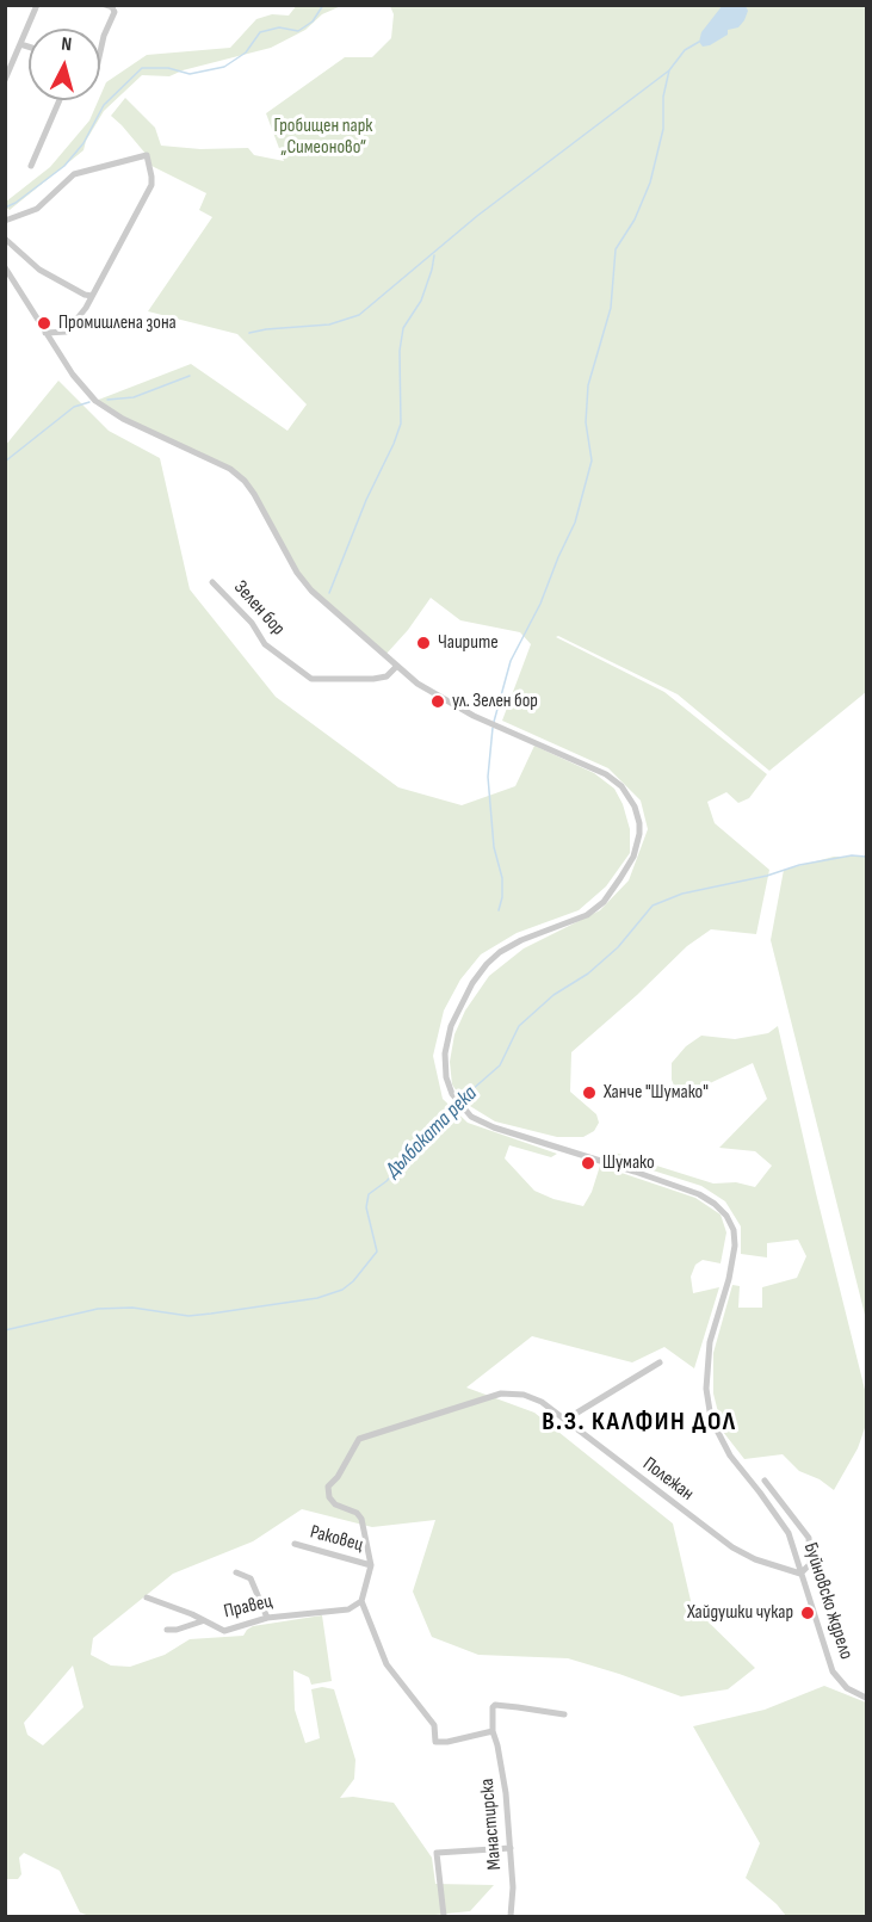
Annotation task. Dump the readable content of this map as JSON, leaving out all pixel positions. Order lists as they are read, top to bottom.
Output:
{
  "streets": {
    "street": [
      "Зелен бор",
      "Полежан",
      "Раковец",
      "Буйновско ждрело",
      "Правец",
      "Манастирска"
    ]
  },
  "crossings": [
    ["Зелен бор", "Буйновско ждрело"],
    ["Полежан", "Раковец"],
    ["Полежан", "Буйновско ждрело"]
  ],
  "districts": ["В.З. КАЛФИН ДОЛ"],
  "water": ["Дълбоката река"],
  "parks": ["Гробищен парк „Симеоново“"],
  "places": [
    "Промишлена зона",
    "Чаирите",
    "ул. Зелен бор",
    "Ханче \"Шумако\"",
    "Шумако",
    "Хайдушки чукар"
  ],
  "north": "top"
}
